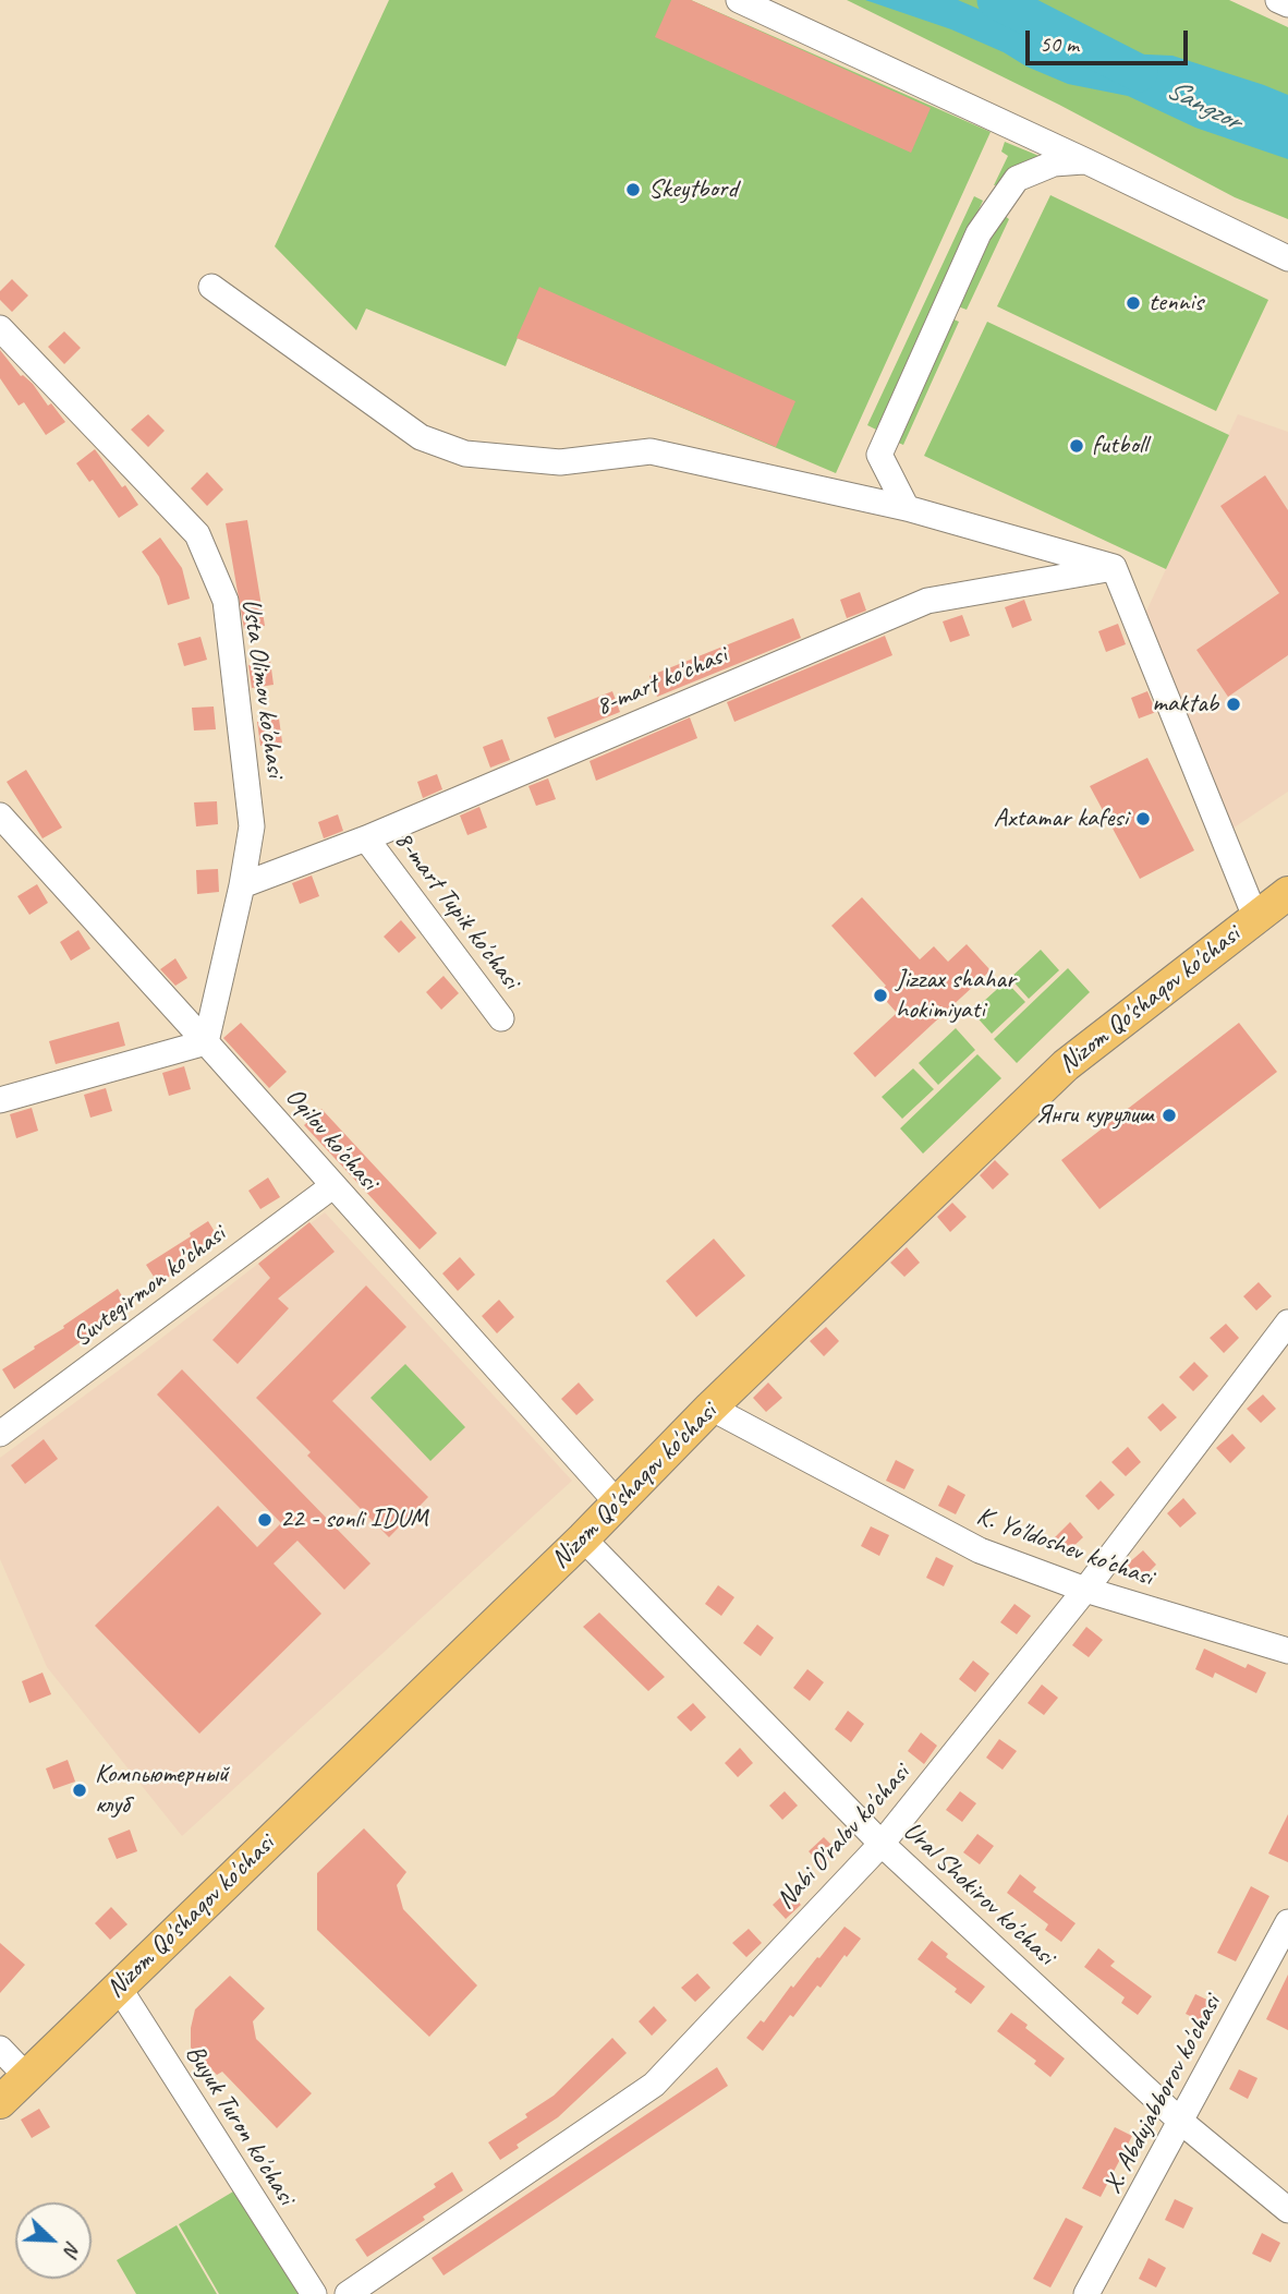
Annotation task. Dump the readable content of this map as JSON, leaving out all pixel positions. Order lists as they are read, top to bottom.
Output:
{
  "streets": {
    "main road": ["Nizom Qo'shaqov ko'chasi"],
    "street": [
      "8-mart ko'chasi",
      "Usta Olimov ko'chasi",
      "8-mart Tupik ko'chasi",
      "Oqilov ko'chasi",
      "Suvtegirmon ko'chasi",
      "K. Yo'ldoshev ko'chasi",
      "Nabi O'ralov ko'chasi",
      "Ural Shokirov ko'chasi",
      "X. Abdujabborov ko'chasi",
      "Buyuk Turon ko'chasi"
    ]
  },
  "crossings": [
    ["8-mart ko'chasi", "Usta Olimov ko'chasi"],
    ["8-mart ko'chasi", "8-mart Tupik ko'chasi"],
    ["Usta Olimov ko'chasi", "Oqilov ko'chasi"],
    ["Nizom Qo'shaqov ko'chasi", "Oqilov ko'chasi"],
    ["Nizom Qo'shaqov ko'chasi", "K. Yo'ldoshev ko'chasi"],
    ["Nizom Qo'shaqov ko'chasi", "Ural Shokirov ko'chasi"],
    ["Nizom Qo'shaqov ko'chasi", "Buyuk Turon ko'chasi"],
    ["Oqilov ko'chasi", "Suvtegirmon ko'chasi"],
    ["K. Yo'ldoshev ko'chasi", "Nabi O'ralov ko'chasi"],
    ["Nabi O'ralov ko'chasi", "Ural Shokirov ko'chasi"],
    ["Ural Shokirov ko'chasi", "X. Abdujabborov ko'chasi"]
  ],
  "water": ["Sangzor"],
  "places": [
    "Skeytbord",
    "tennis",
    "futboll",
    "maktab",
    "Axtamar kafesi",
    "Jizzax shahar hokimiyati",
    "Янги курулиш",
    "22 - sonli IDUM",
    "Компьютерный клуб"
  ],
  "scale_bar": "50 m",
  "north": "bottom right"
}
